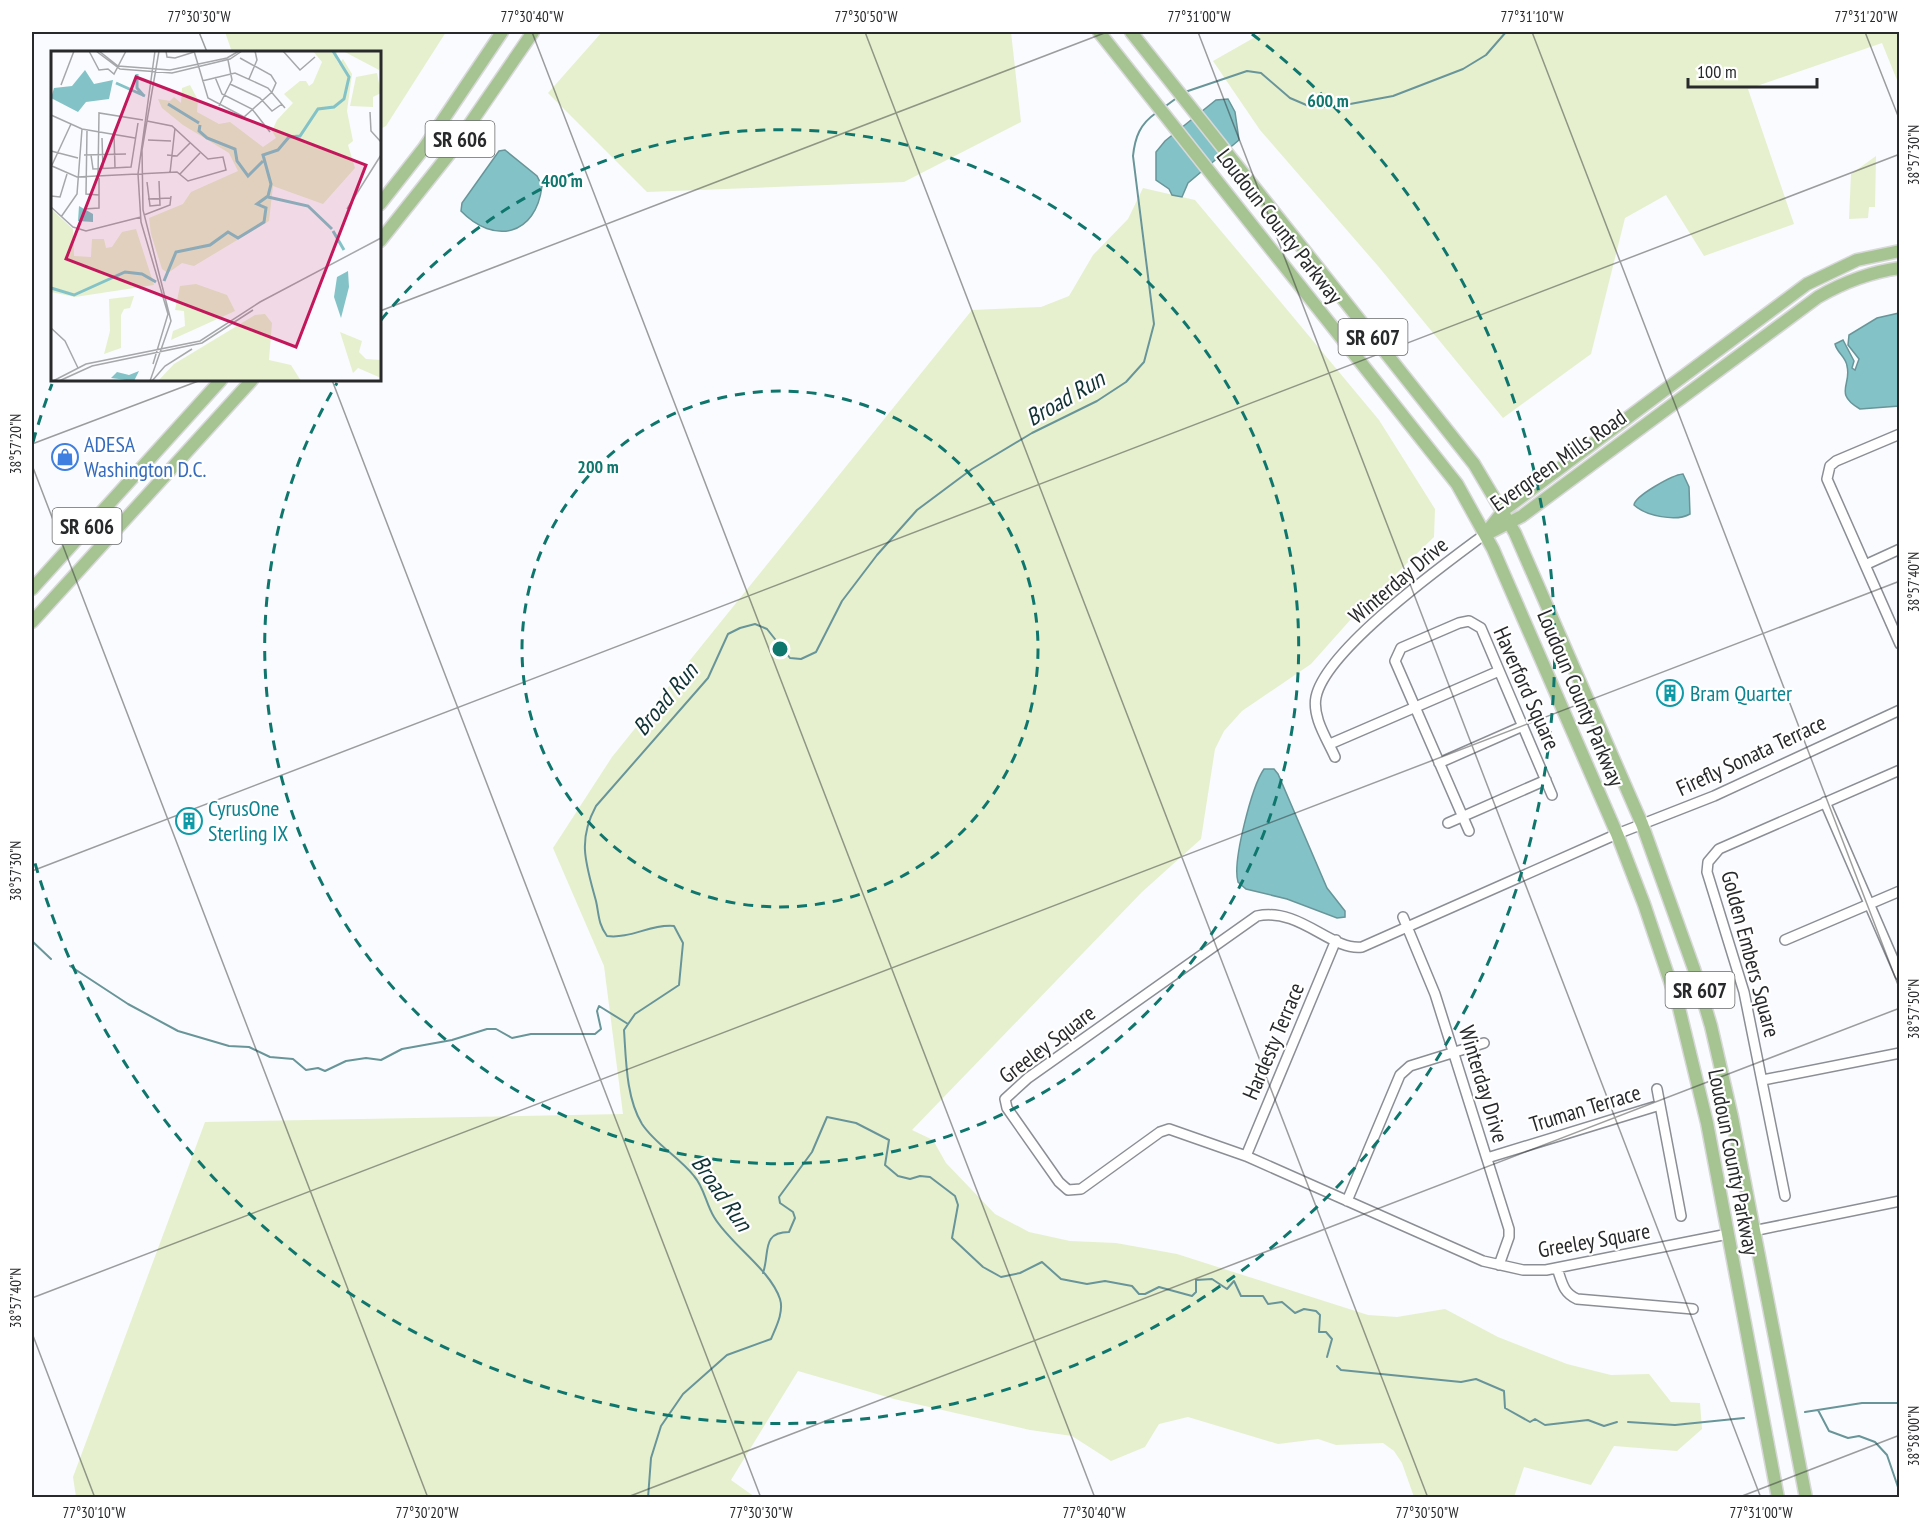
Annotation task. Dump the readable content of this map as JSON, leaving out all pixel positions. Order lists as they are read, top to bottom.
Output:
{
  "streets": {
    "main road": [
      "SR 606",
      "Loudoun County Parkway",
      "SR 607",
      "Evergreen Mills Road"
    ],
    "street": [
      "Winterday Drive",
      "Haverford Square",
      "Firefly Sonata Terrace",
      "Golden Embers Square",
      "Hardesty Terrace",
      "Greeley Square",
      "Truman Terrace"
    ]
  },
  "crossings": [
    ["Loudoun County Parkway", "Evergreen Mills Road"],
    ["Loudoun County Parkway", "Winterday Drive"],
    ["Loudoun County Parkway", "Firefly Sonata Terrace"],
    ["Loudoun County Parkway", "Greeley Square"],
    ["Evergreen Mills Road", "Winterday Drive"],
    ["Winterday Drive", "Greeley Square"],
    ["Winterday Drive", "Truman Terrace"],
    ["Firefly Sonata Terrace", "Greeley Square"],
    ["Hardesty Terrace", "Greeley Square"]
  ],
  "water": ["Broad Run"],
  "places": {
    "shop": ["ADESA Washington D.C."],
    "building": ["Bram Quarter", "CyrusOne Sterling IX"]
  },
  "scale_bar": "100 m",
  "coordinates": [
    "77°30'30\"W",
    "77°30'40\"W",
    "77°30'50\"W",
    "77°31'00\"W",
    "77°31'10\"W",
    "77°31'20\"W",
    "38°57'30\"N",
    "38°57'20\"N",
    "38°57'40\"N",
    "38°57'50\"N",
    "38°58'00\"N",
    "77°30'10\"W",
    "77°30'20\"W"
  ],
  "rings": ["600 m", "400 m", "200 m"]
}
